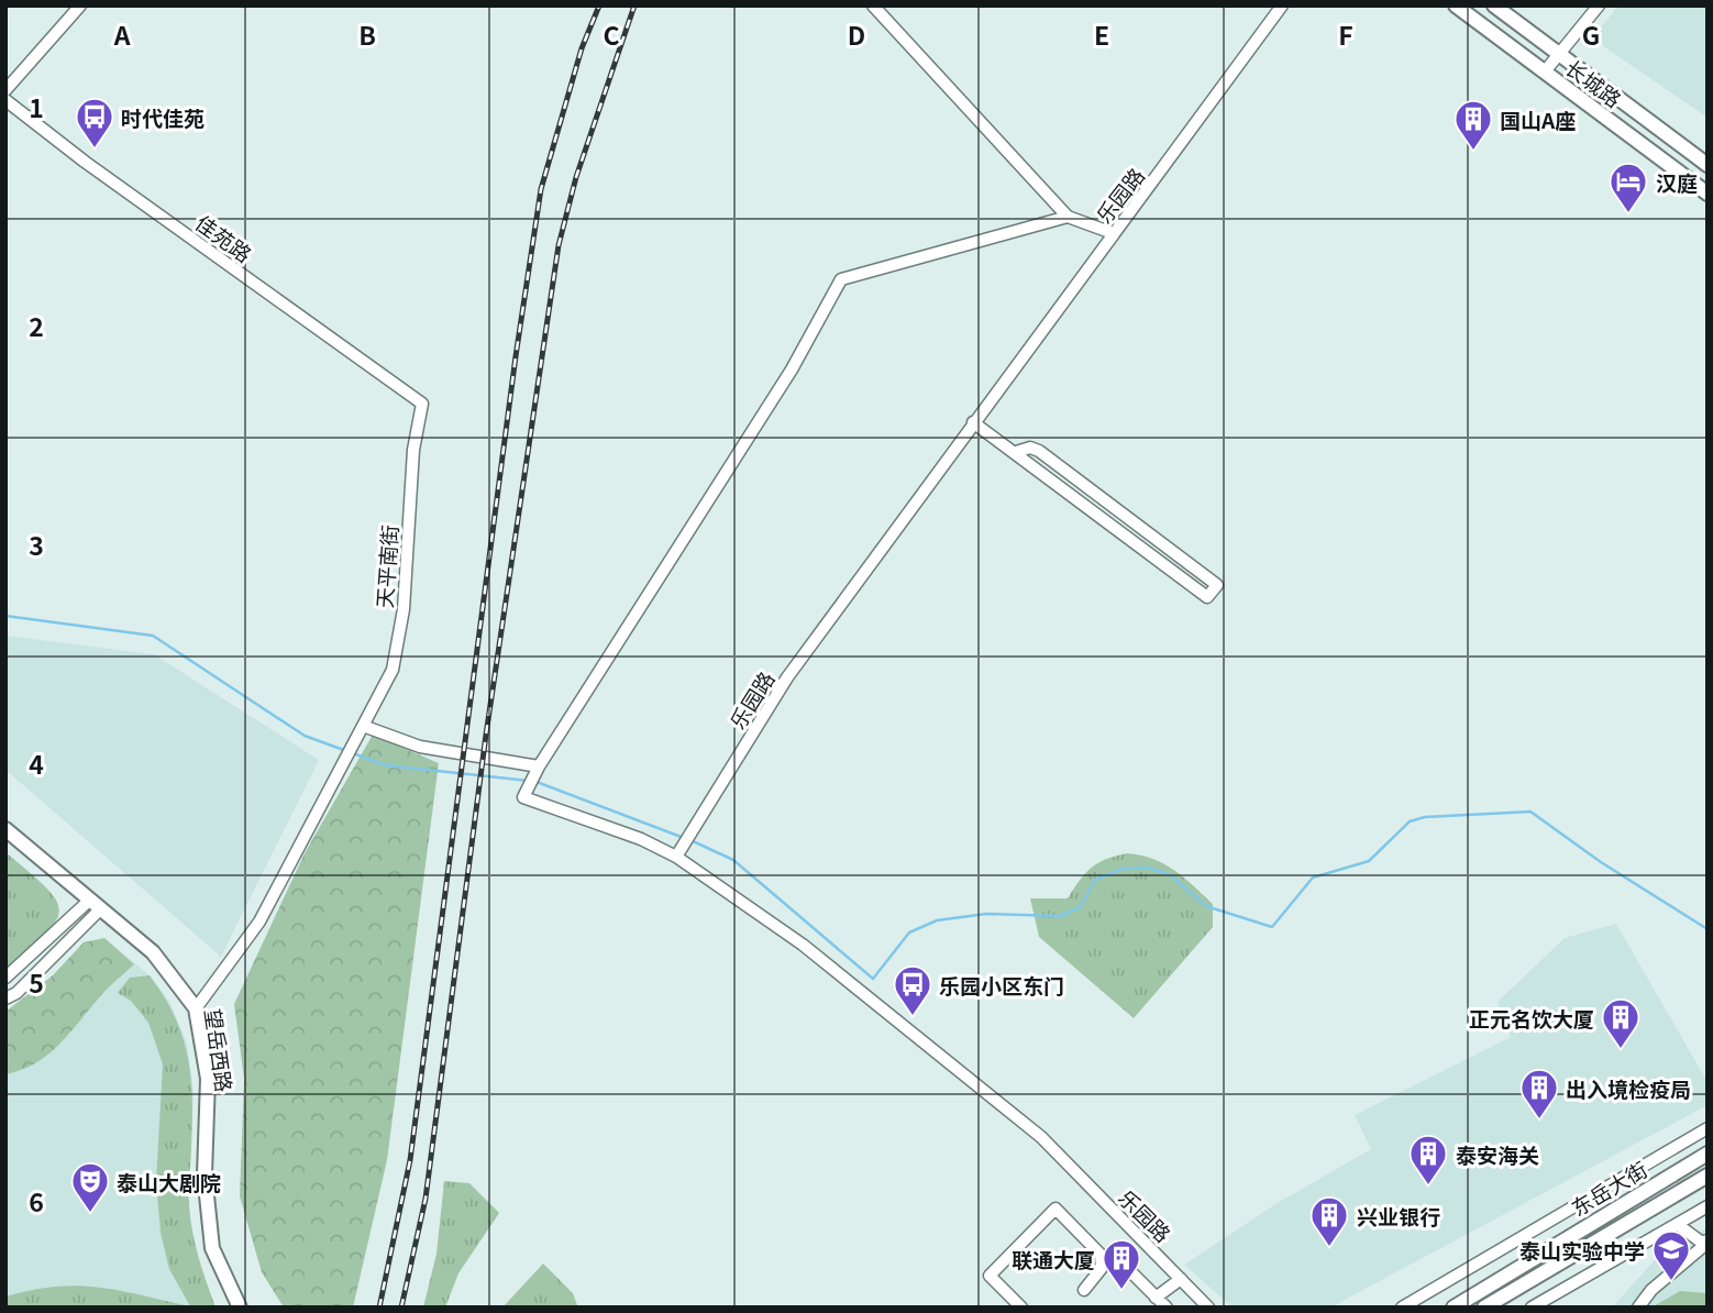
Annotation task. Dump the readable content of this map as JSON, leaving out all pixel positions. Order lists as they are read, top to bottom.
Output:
{
  "streets": {
    "main road": ["长城路", "望岳西路", "东岳大街"],
    "street": ["乐园路", "佳苑路", "天平南街"]
  },
  "crossings": [
    ["佳苑路", "天平南街"],
    ["天平南街", "望岳西路"]
  ],
  "places": {
    "bus stop": ["时代佳苑", "乐园小区东门"],
    "building": [
      "国山A座",
      "正元名饮大厦",
      "出入境检疫局",
      "泰安海关",
      "兴业银行",
      "联通大厦"
    ],
    "hotel": ["汉庭"],
    "theatre": ["泰山大剧院"],
    "school or university": ["泰山实验中学"]
  },
  "grid": {
    "columns": [
      "A",
      "B",
      "C",
      "D",
      "E",
      "F",
      "G"
    ],
    "rows": [
      "1",
      "2",
      "3",
      "4",
      "5",
      "6"
    ]
  }
}
